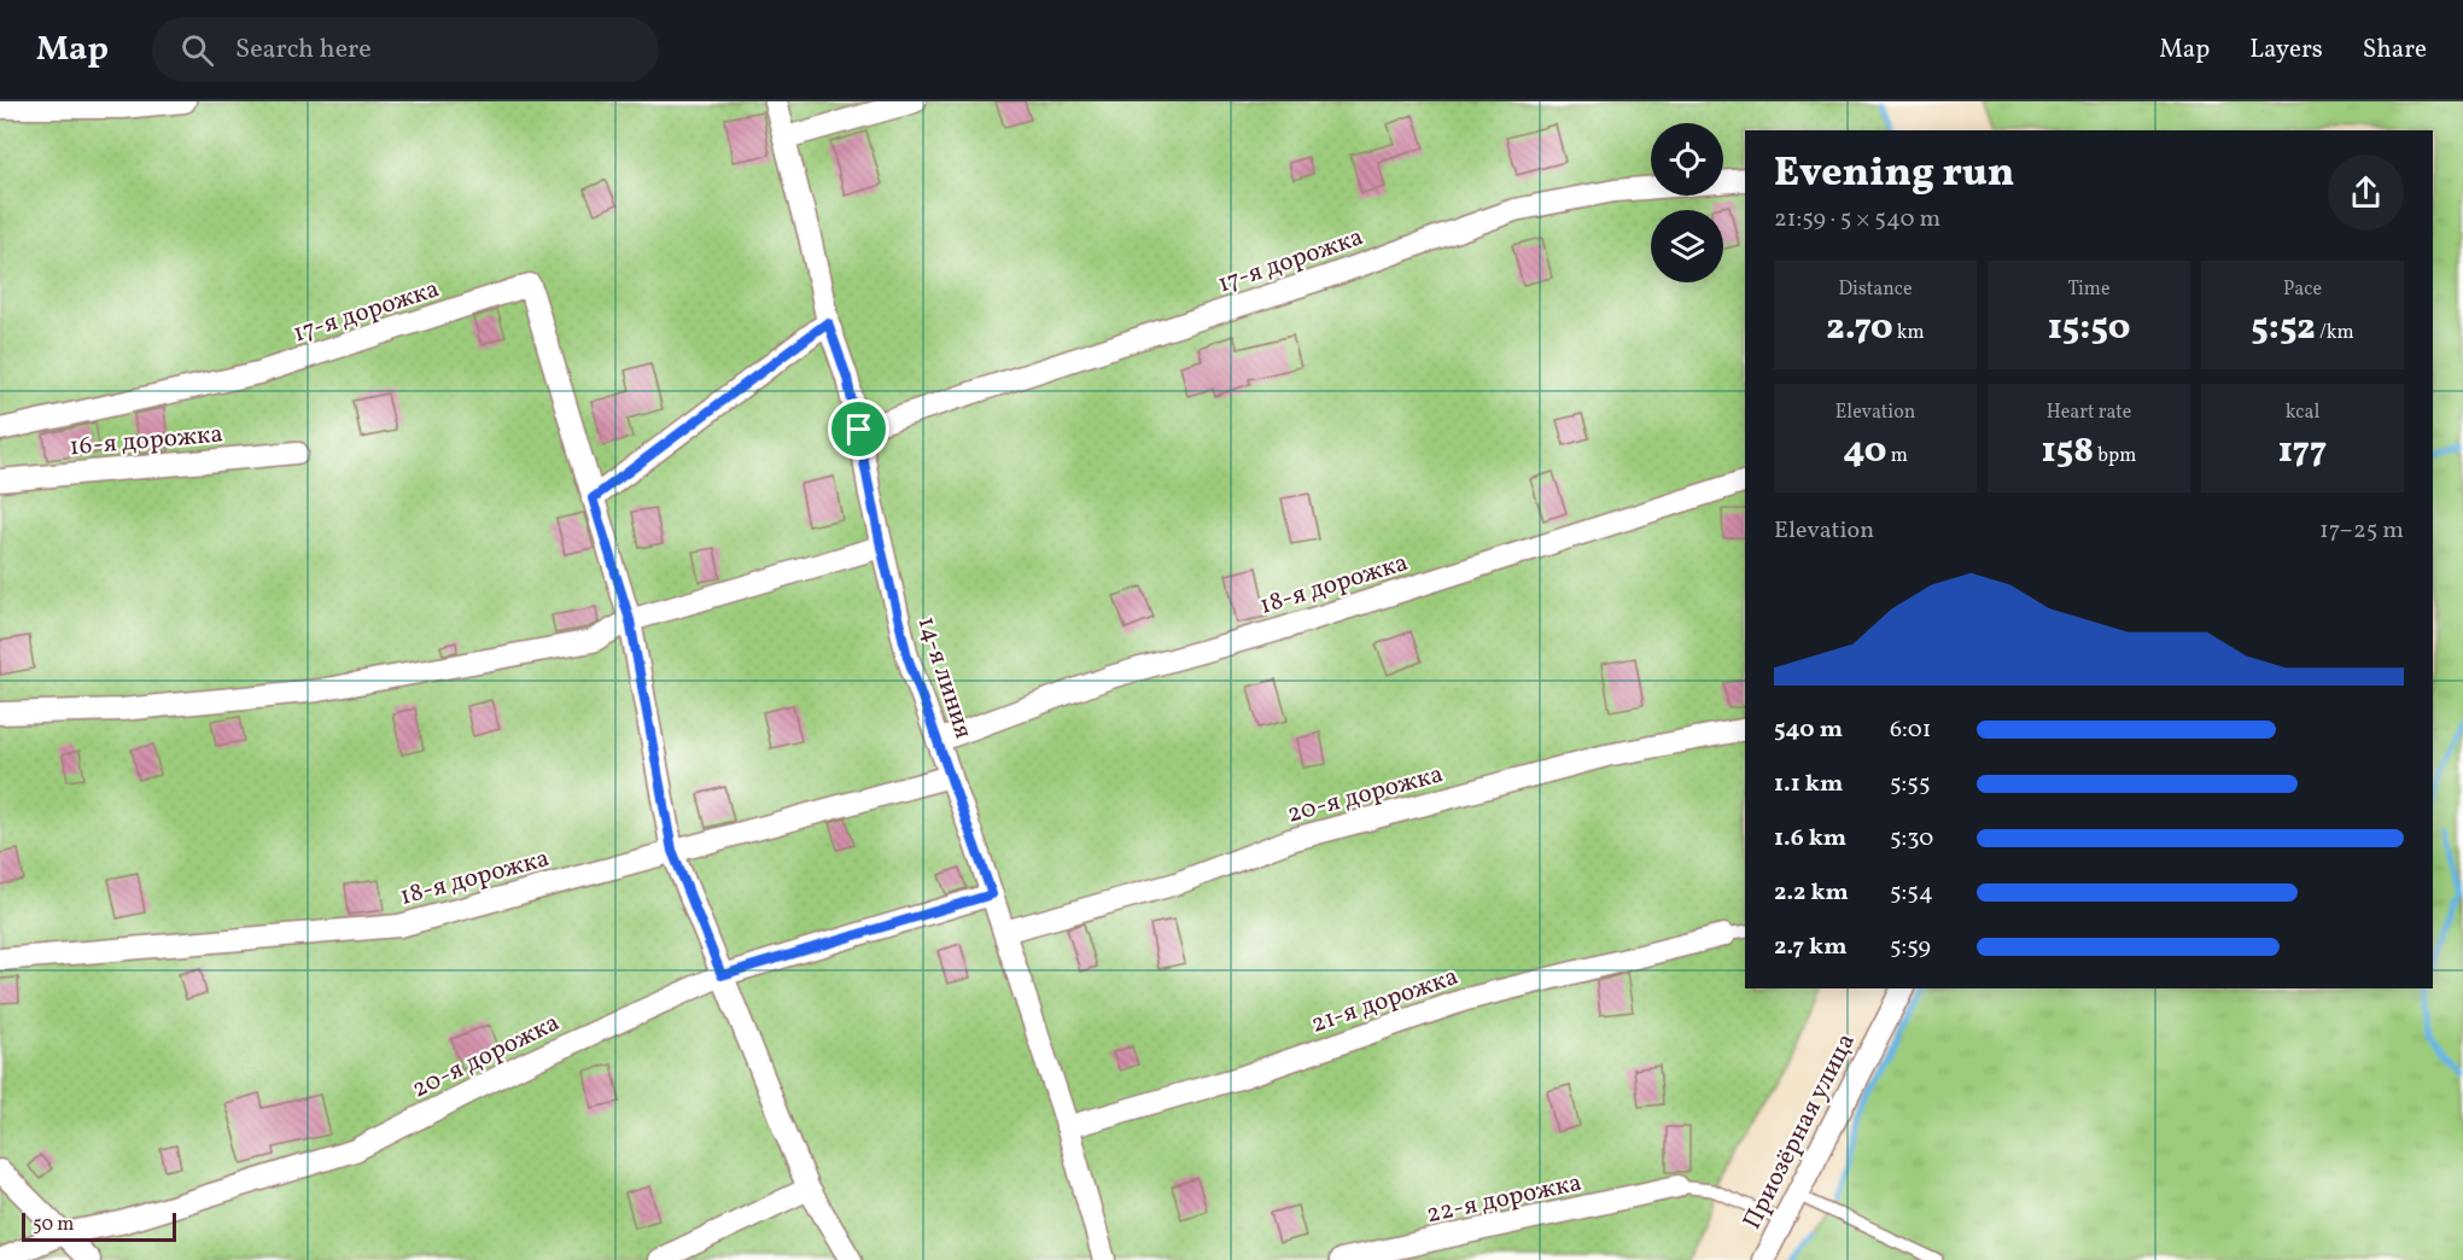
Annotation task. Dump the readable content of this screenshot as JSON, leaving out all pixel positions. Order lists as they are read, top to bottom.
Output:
{
  "streets": {
    "street": [
      "17-я дорожка",
      "16-я дорожка",
      "18-я дорожка",
      "14-я линия",
      "20-я дорожка",
      "21-я дорожка",
      "Приозёрная улица",
      "22-я дорожка"
    ]
  },
  "crossings": [
    ["17-я дорожка", "18-я дорожка"],
    ["17-я дорожка", "14-я линия"],
    ["17-я дорожка", "20-я дорожка"],
    ["18-я дорожка", "14-я линия"],
    ["14-я линия", "20-я дорожка"],
    ["14-я линия", "21-я дорожка"]
  ],
  "scale_bar": "50 m",
  "page": {
    "header": "Map",
    "search": "Search here",
    "nav": ["Map", "Layers", "Share"],
    "heading": ["Evening run", "21:59 · 5 × 540 m"],
    "stats": [
      ["Distance", "2.70 km"],
      ["Time", "15:50"],
      ["Pace", "5:52 /km"],
      ["Elevation", "40 m"],
      ["Heart rate", "158 bpm"],
      ["kcal", "177"]
    ],
    "chart": ["Elevation", "17–25 m"],
    "list": [
      {
        "name": "540 m",
        "note": "6:01"
      },
      {
        "name": "1.1 km",
        "note": "5:55"
      },
      {
        "name": "1.6 km",
        "note": "5:30"
      },
      {
        "name": "2.2 km",
        "note": "5:54"
      },
      {
        "name": "2.7 km",
        "note": "5:59"
      }
    ],
    "scale": "50 m"
  }
}
